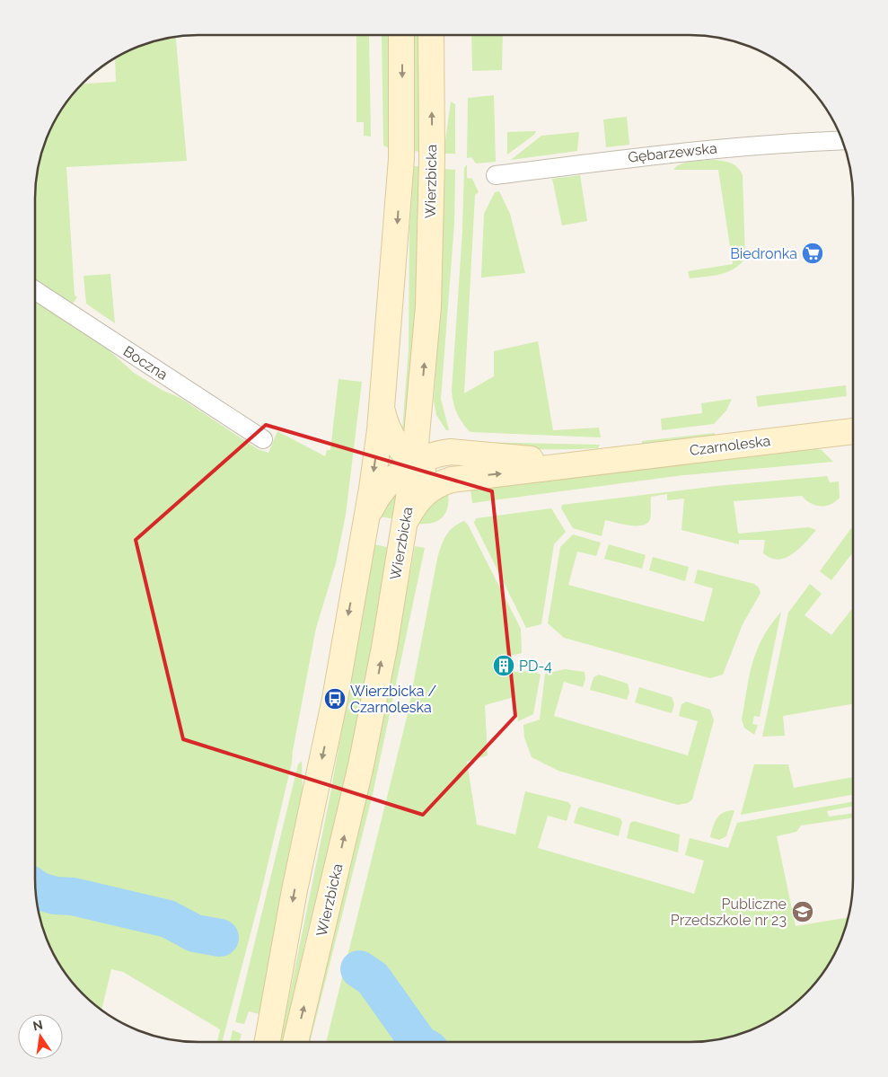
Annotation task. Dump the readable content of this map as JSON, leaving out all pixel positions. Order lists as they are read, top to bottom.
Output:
{
  "streets": {
    "street": [
      "Gębarzewska",
      "Wierzbicka",
      "Boczna",
      "Czarnoleska"
    ]
  },
  "crossings": [
    ["Wierzbicka", "Czarnoleska"]
  ],
  "places": {
    "supermarket": ["Biedronka"],
    "building": ["PD-4"],
    "bus stop": ["Wierzbicka / Czarnoleska"],
    "school or university": ["Publiczne Przedszkole nr 23"]
  },
  "north": "top"
}
